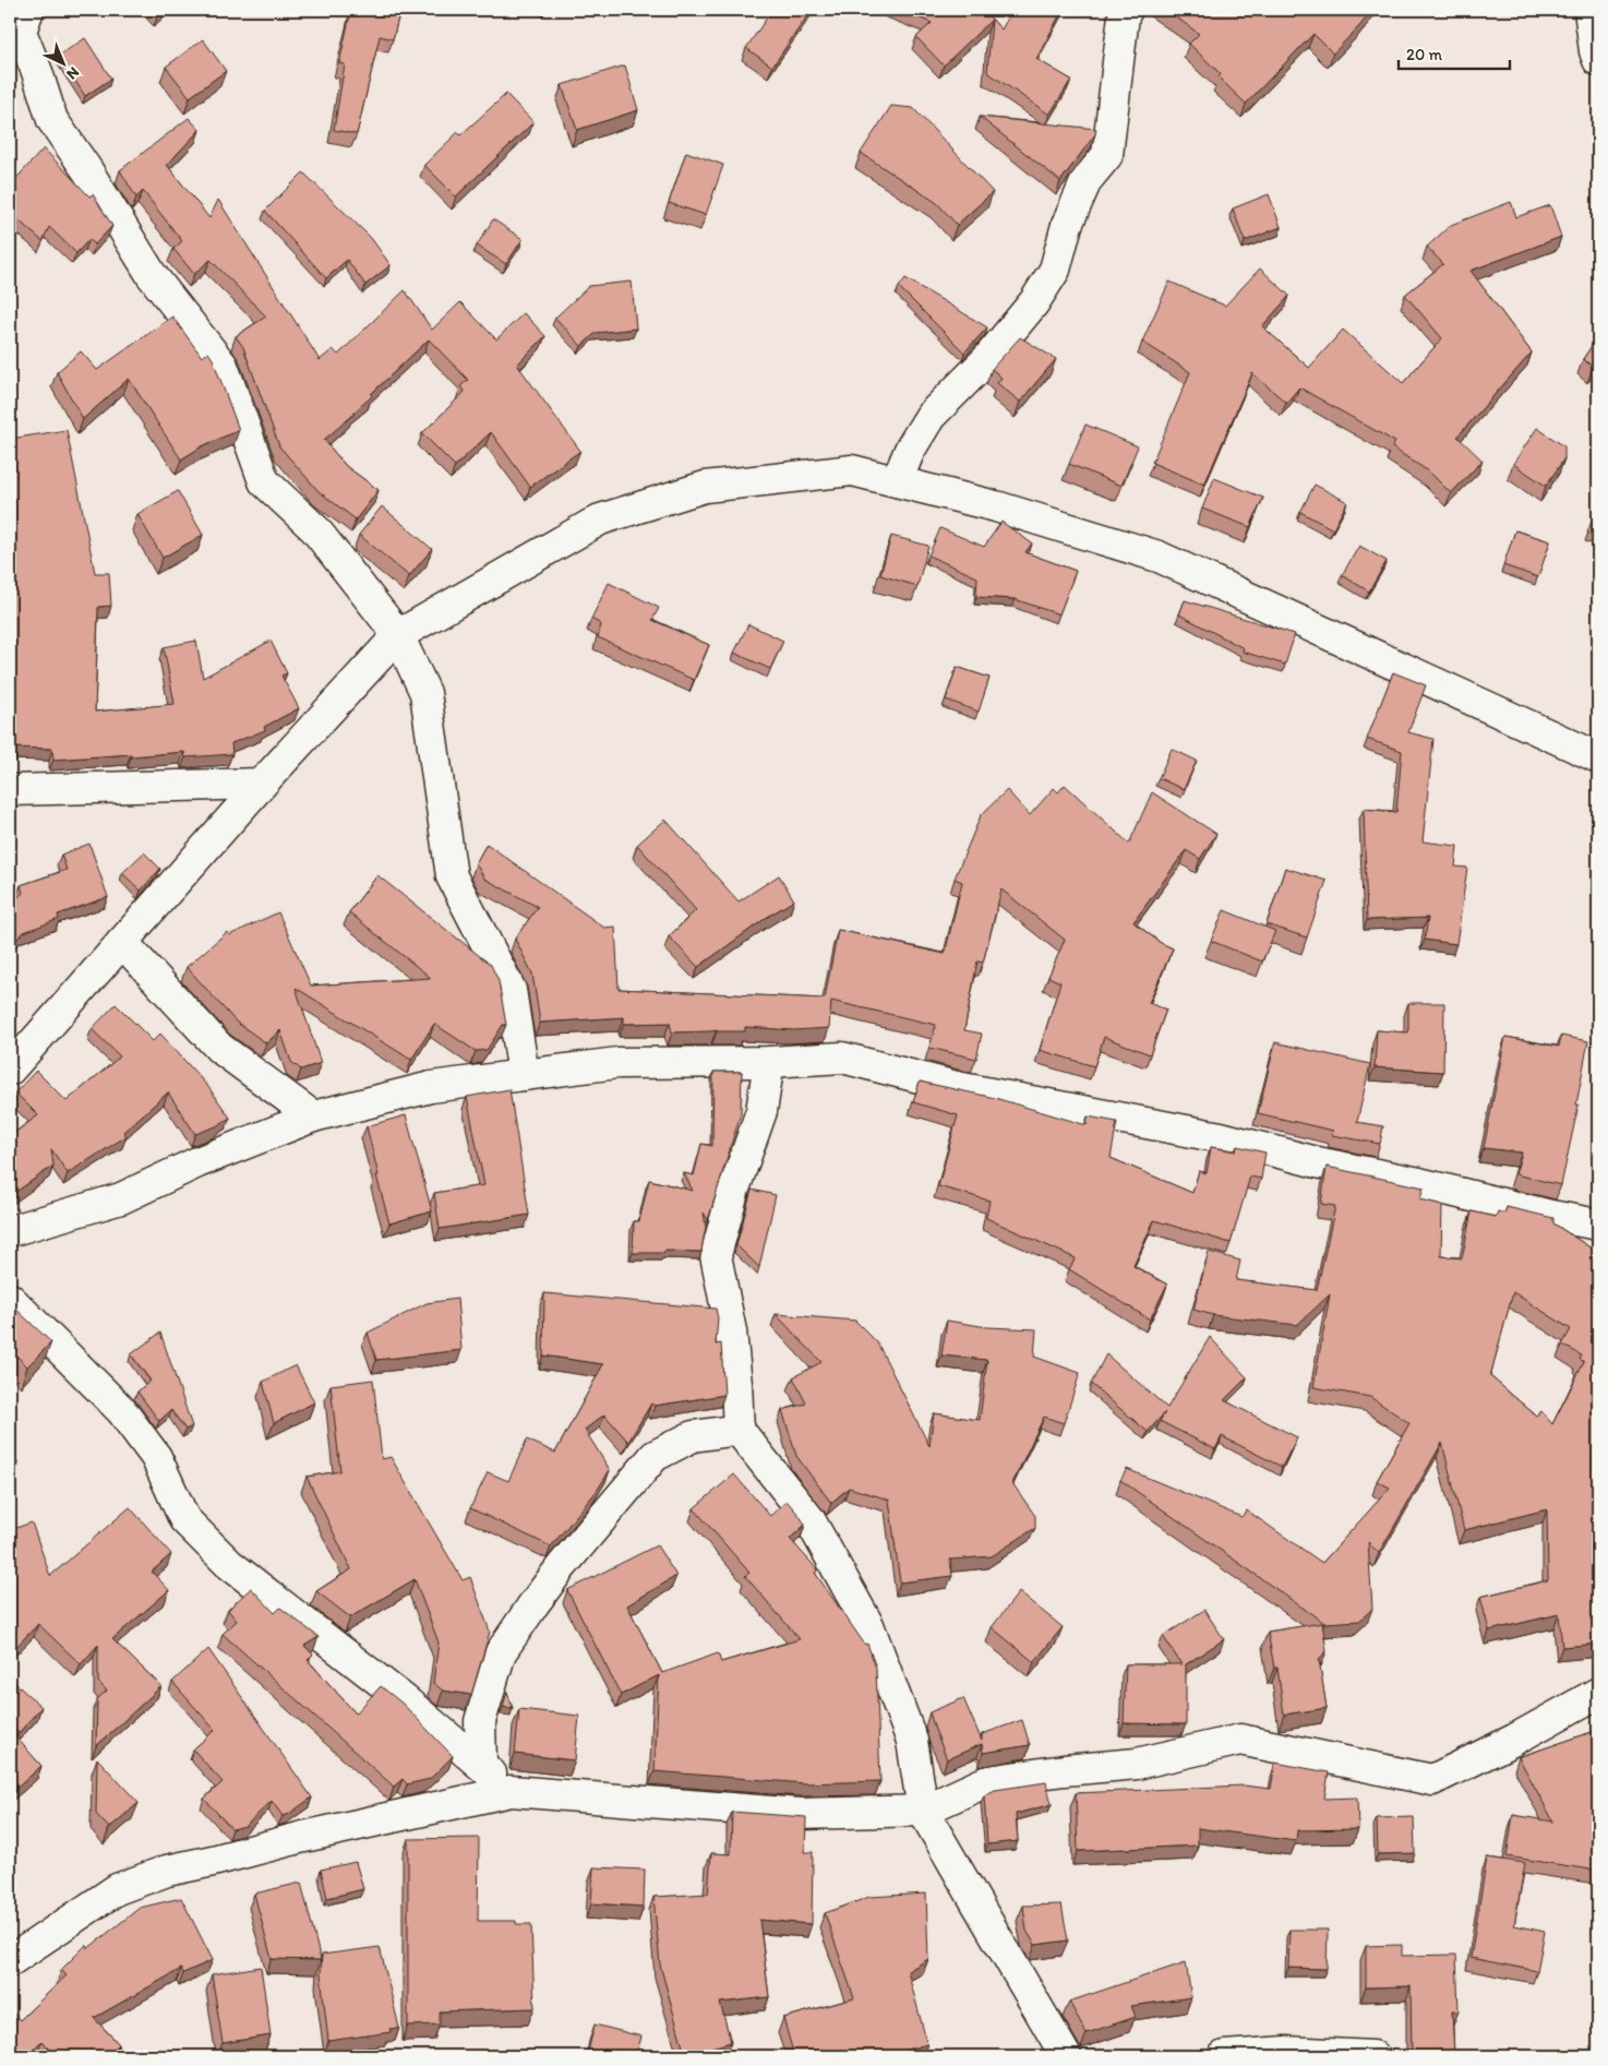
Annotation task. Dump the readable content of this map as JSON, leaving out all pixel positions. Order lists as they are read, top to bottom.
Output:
{
  "scale_bar": "20 m",
  "north": "bottom right"
}
